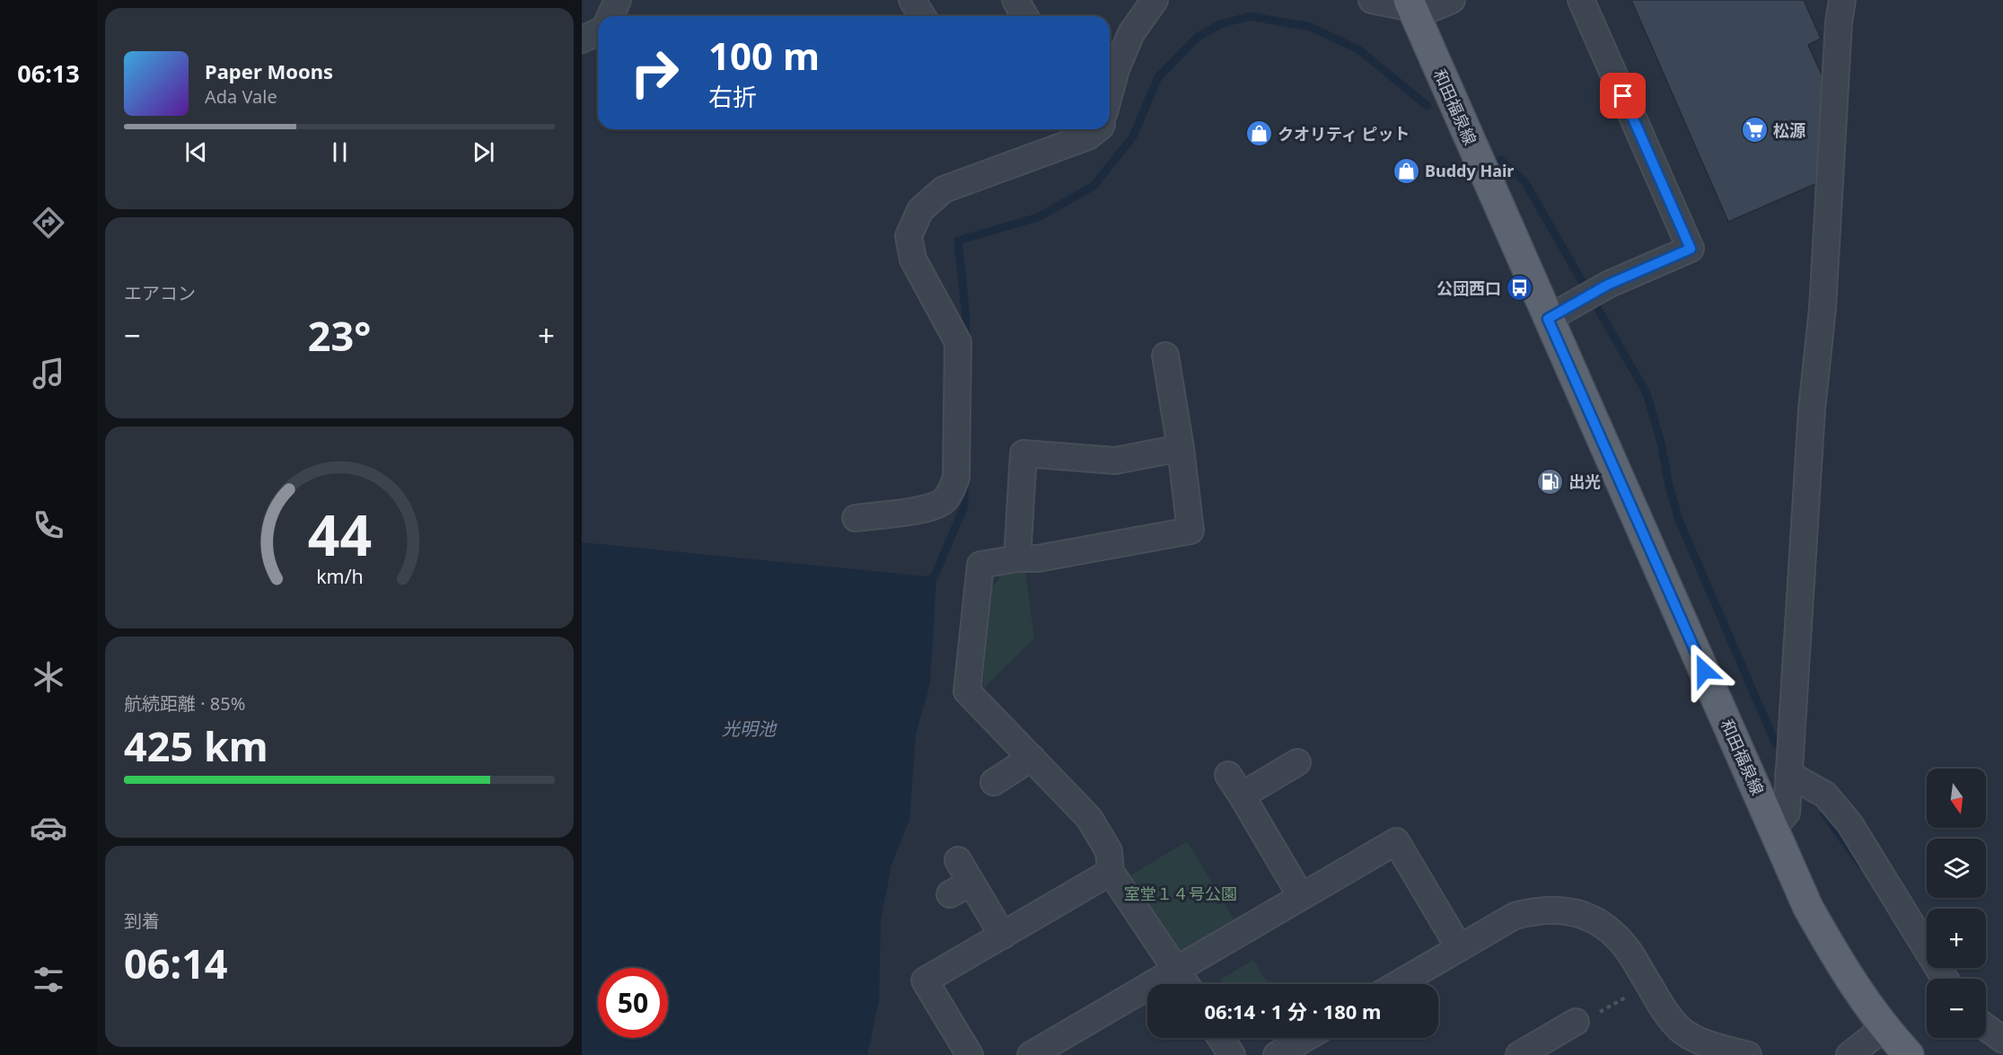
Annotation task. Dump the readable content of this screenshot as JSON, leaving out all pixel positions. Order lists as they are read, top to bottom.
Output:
{
  "streets": {
    "main road": ["和田福泉線"]
  },
  "water": ["光明池"],
  "parks": ["室堂１４号公園"],
  "places": {
    "supermarket": ["松源"],
    "shop": ["クオリティ ピット", "Buddy Hair"],
    "bus stop": ["公団西口"],
    "fuel station": ["出光"]
  },
  "north": "bottom",
  "page": {
    "tabs": "06:13",
    "turn": ["100 m", "右折"],
    "song": ["Paper Moons", "Ada Vale"],
    "tile": [
      "エアコン",
      ["航続距離 · 85%", "425 km"],
      ["到着", "06:14"]
    ],
    "heat": ["−", "23°", "+"],
    "map_buttons": ["+", "−"],
    "limit": "50",
    "trip": "06:14 · 1 分 · 180 m",
    "gauge": ["44", "km/h"]
  }
}
